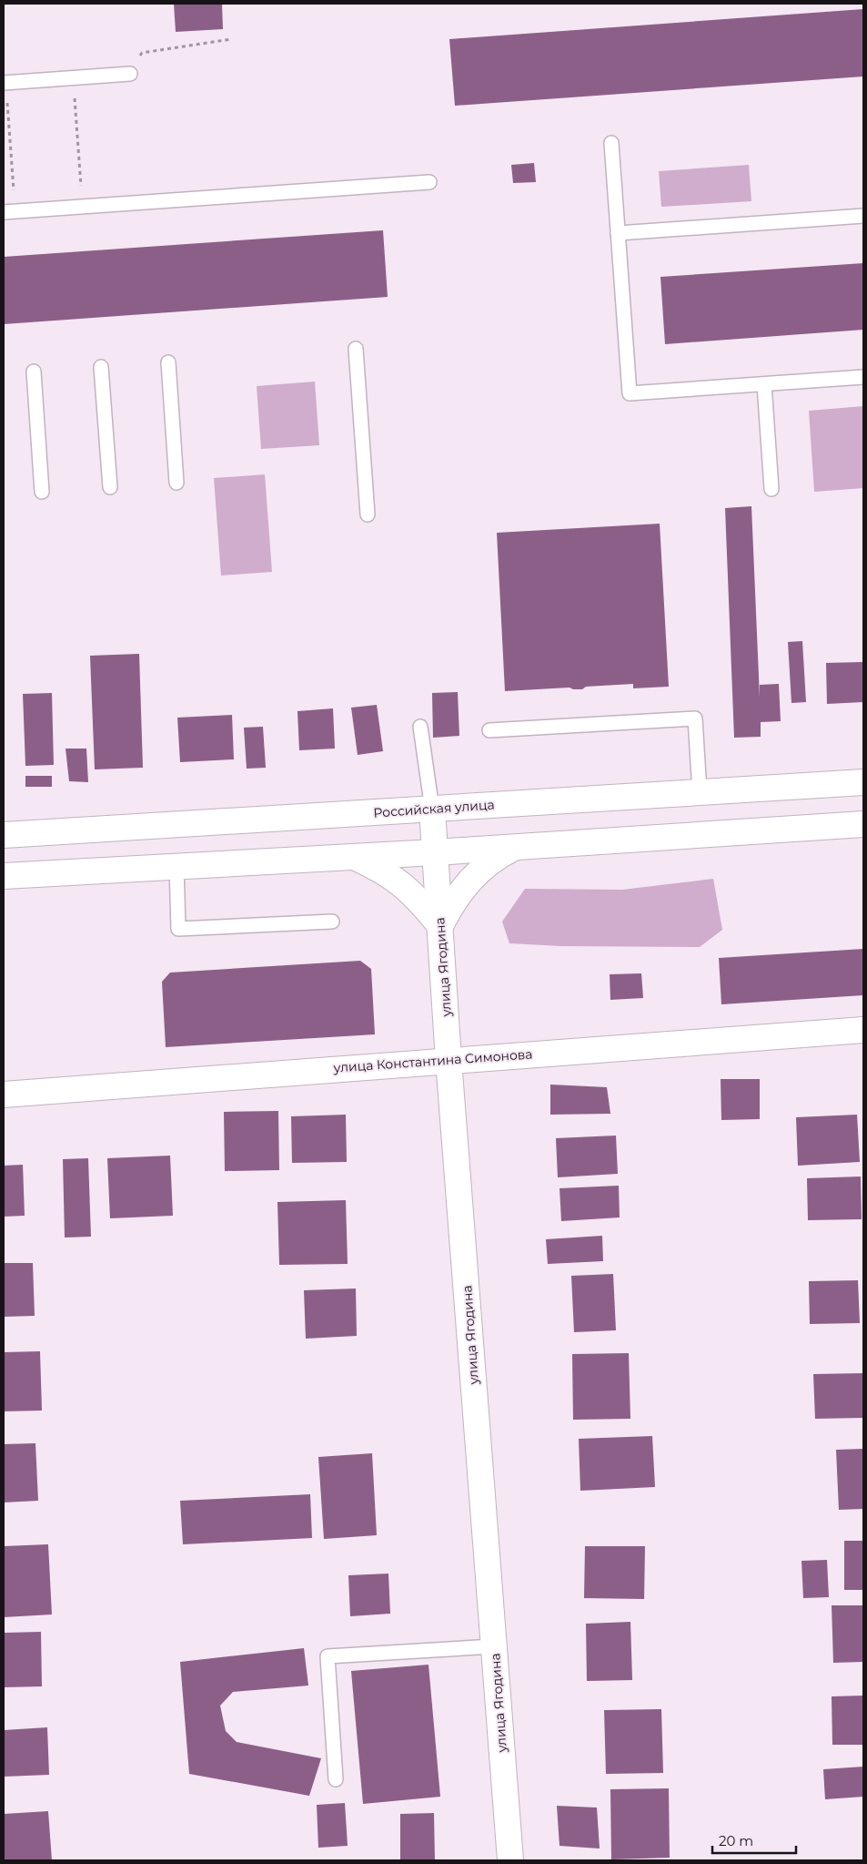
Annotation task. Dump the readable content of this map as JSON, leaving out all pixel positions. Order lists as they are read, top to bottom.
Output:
{
  "streets": {
    "street": ["Российская улица", "улица Ягодина", "улица Константина Симонова"]
  },
  "crossings": [
    ["Российская улица", "улица Ягодина"],
    ["улица Ягодина", "улица Константина Симонова"]
  ],
  "scale_bar": "20 m"
}
